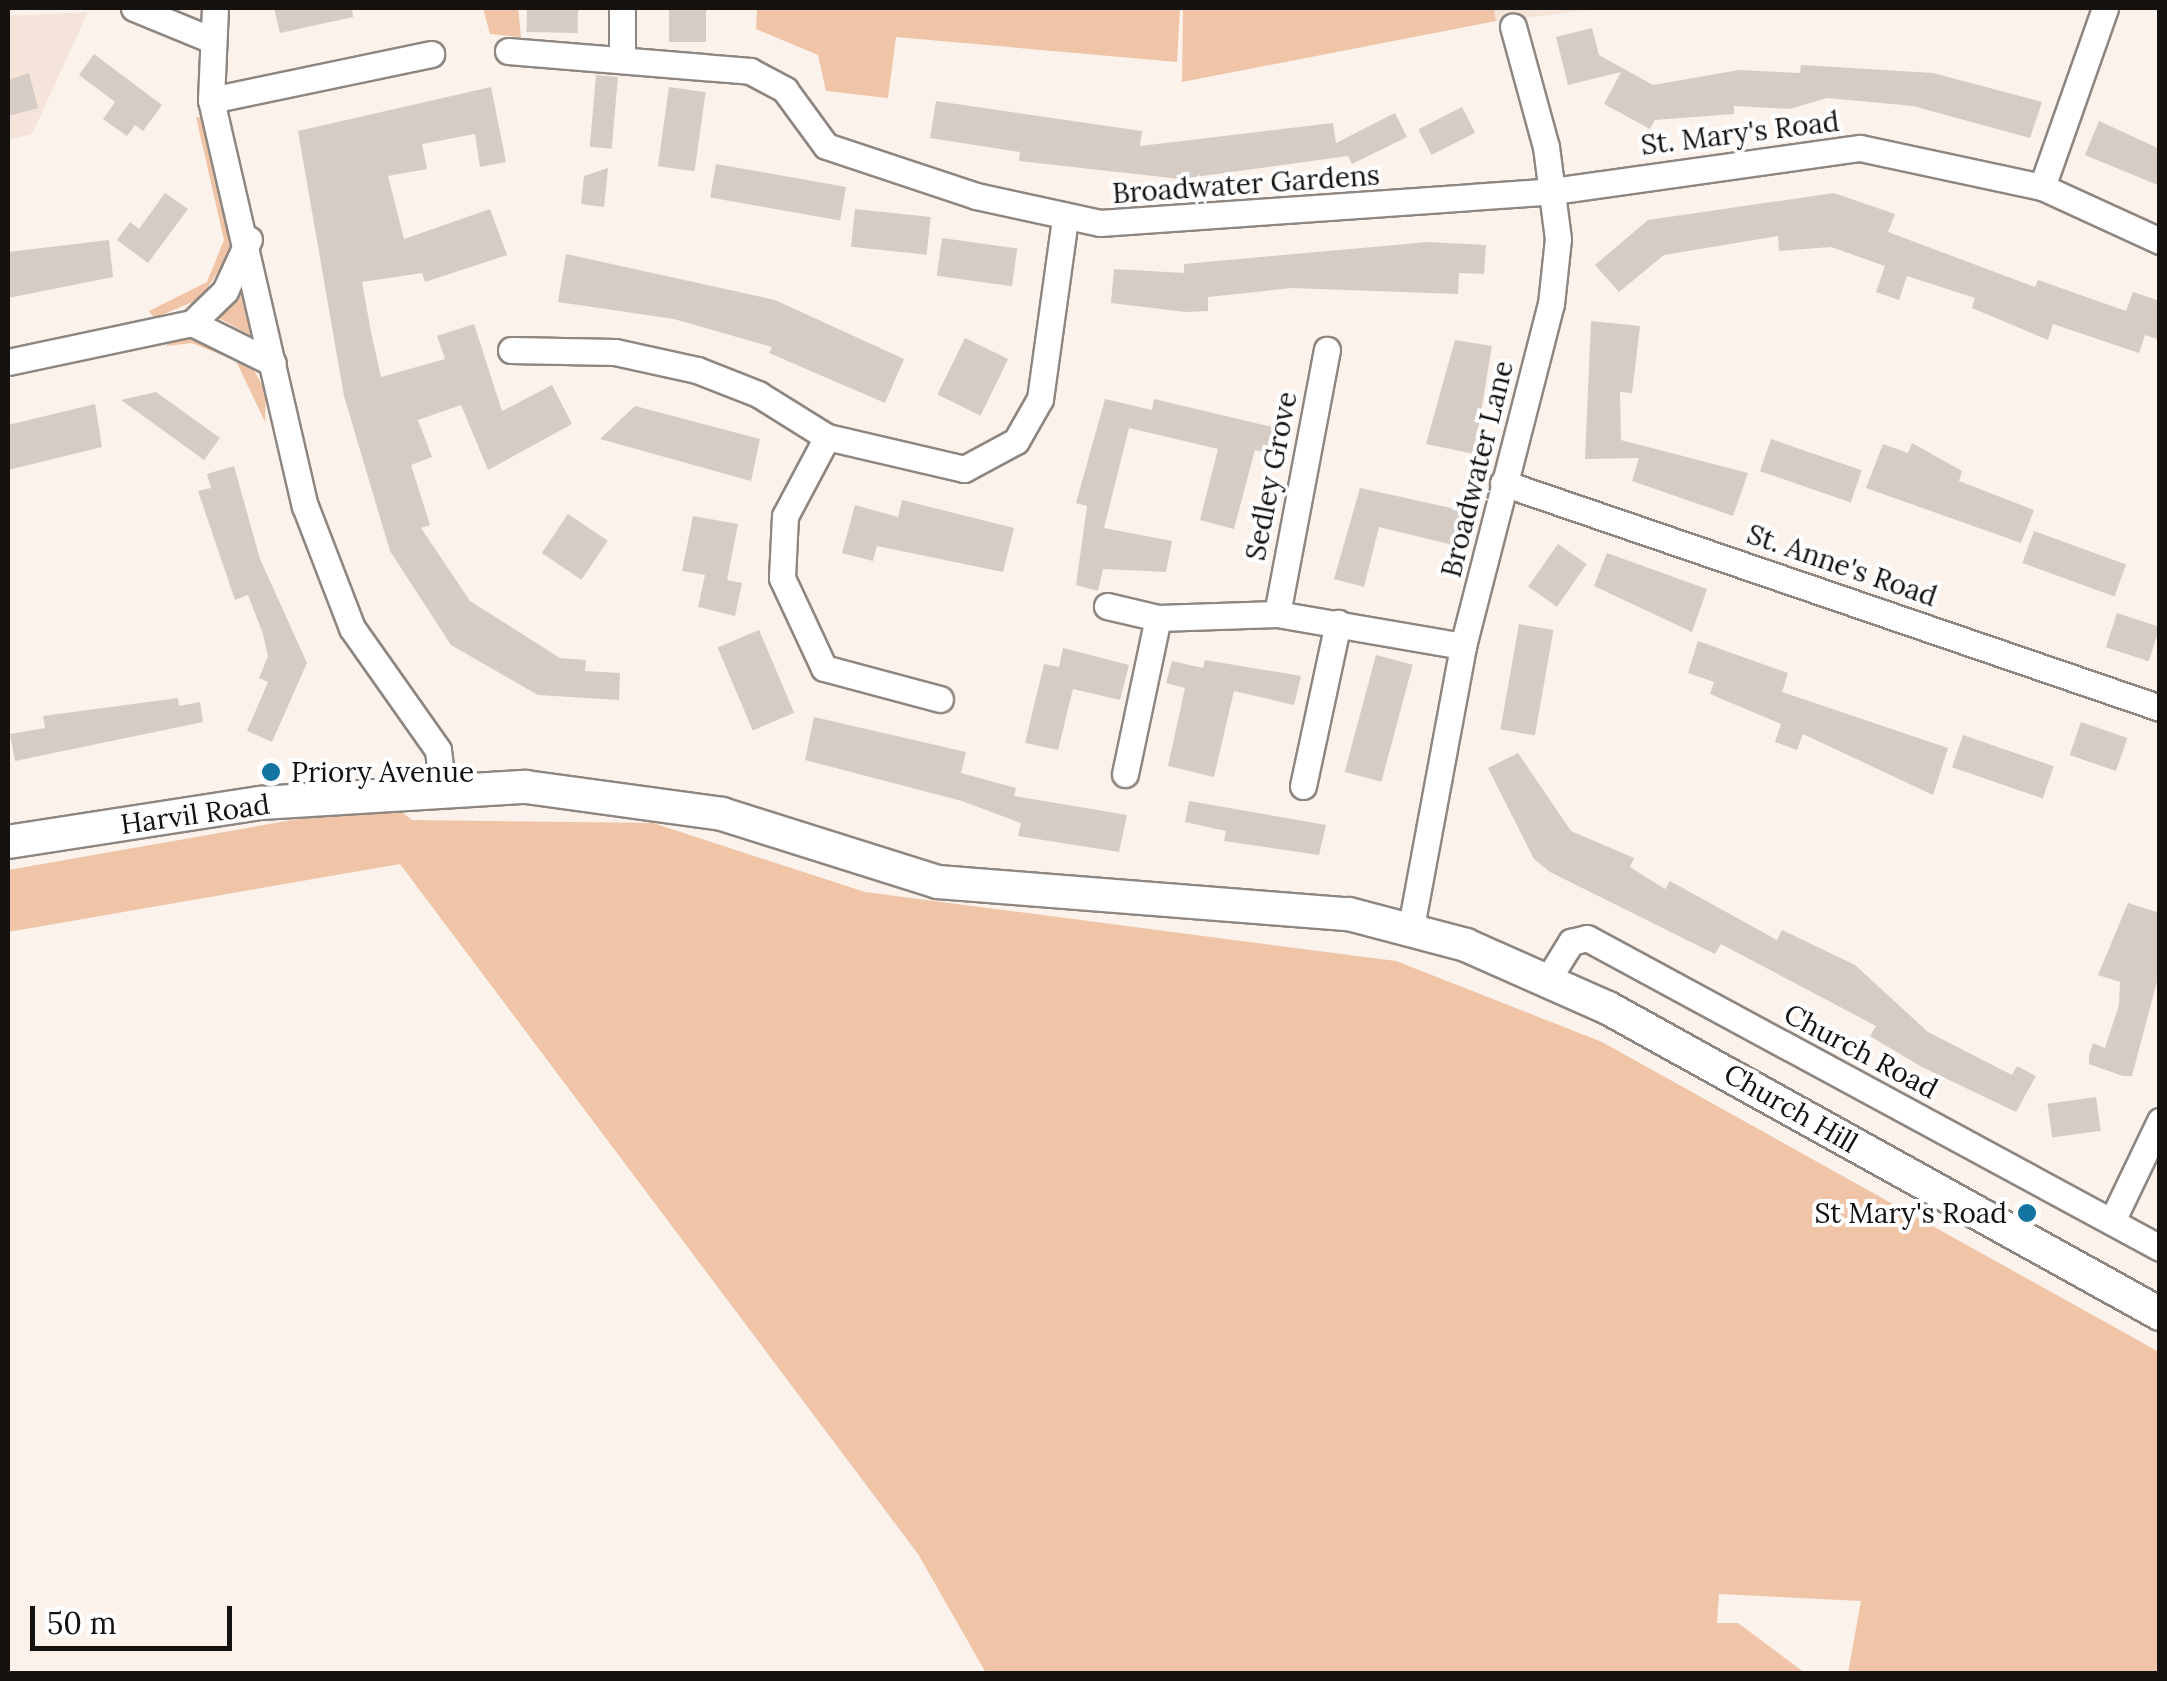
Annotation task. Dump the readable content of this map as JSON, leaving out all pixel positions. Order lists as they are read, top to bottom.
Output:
{
  "streets": {
    "street": [
      "St. Mary's Road",
      "Broadwater Gardens",
      "Broadwater Lane",
      "Sedley Grove",
      "St. Anne's Road",
      "Harvil Road",
      "Church Road",
      "Church Hill"
    ]
  },
  "crossings": [
    ["St. Mary's Road", "Broadwater Gardens"],
    ["St. Mary's Road", "Broadwater Lane"],
    ["Broadwater Gardens", "Broadwater Lane"],
    ["Broadwater Lane", "St. Anne's Road"],
    ["Broadwater Lane", "Harvil Road"],
    ["Broadwater Lane", "Church Hill"],
    ["Harvil Road", "Church Hill"],
    ["Church Road", "Church Hill"]
  ],
  "places": ["Priory Avenue", "St Mary's Road"],
  "scale_bar": "50 m"
}
